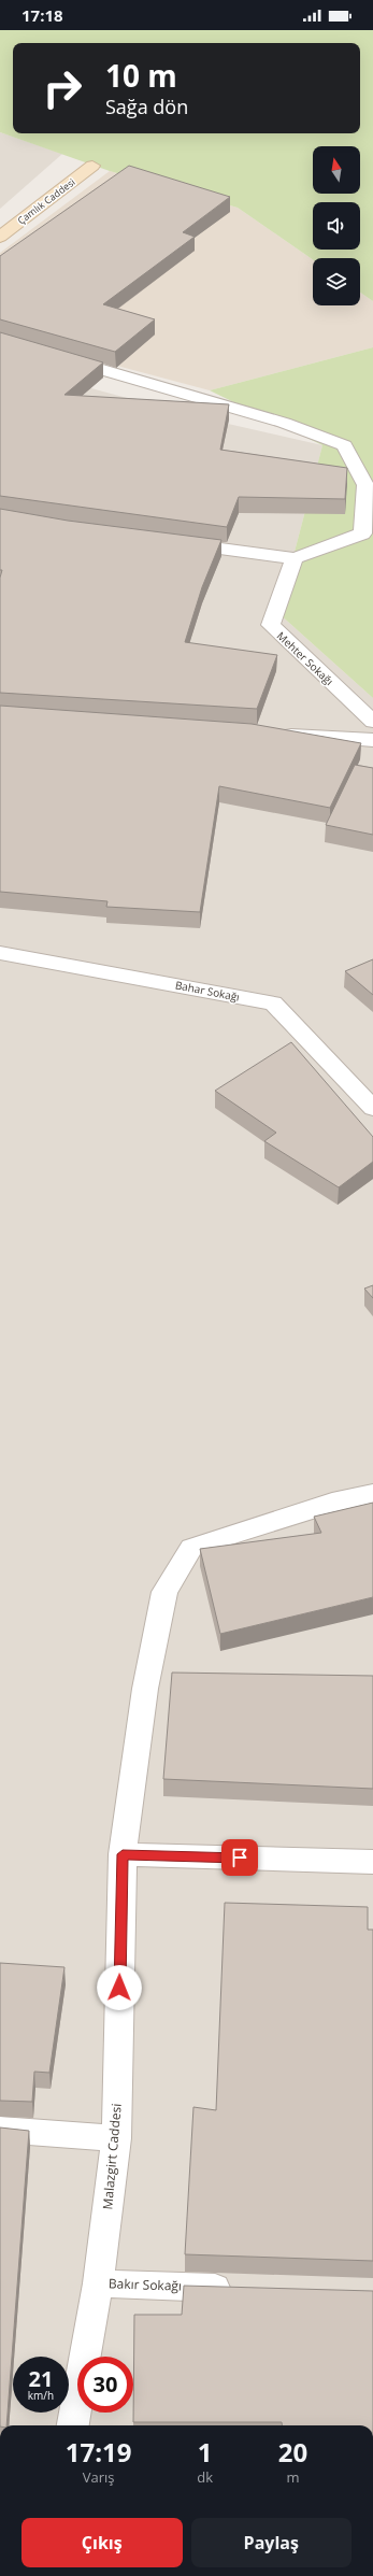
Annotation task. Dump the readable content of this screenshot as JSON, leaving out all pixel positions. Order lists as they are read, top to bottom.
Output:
{
  "streets": {
    "street": [
      "Çamlık Caddesi",
      "Mehter Sokağı",
      "Bahar Sokağı",
      "Malazgirt Caddesi",
      "Bakır Sokağı"
    ]
  },
  "crossings": [
    ["Malazgirt Caddesi", "Bakır Sokağı"]
  ],
  "north": "top",
  "page": {
    "status": "17:18",
    "turn": ["10 m", "Sağa dön"],
    "speed": "21 km/h",
    "limit": "30",
    "eta": [
      "17:19",
      "Varış",
      "1",
      "dk",
      "20",
      "m"
    ],
    "buttons": ["Çıkış", "Paylaş"]
  }
}
